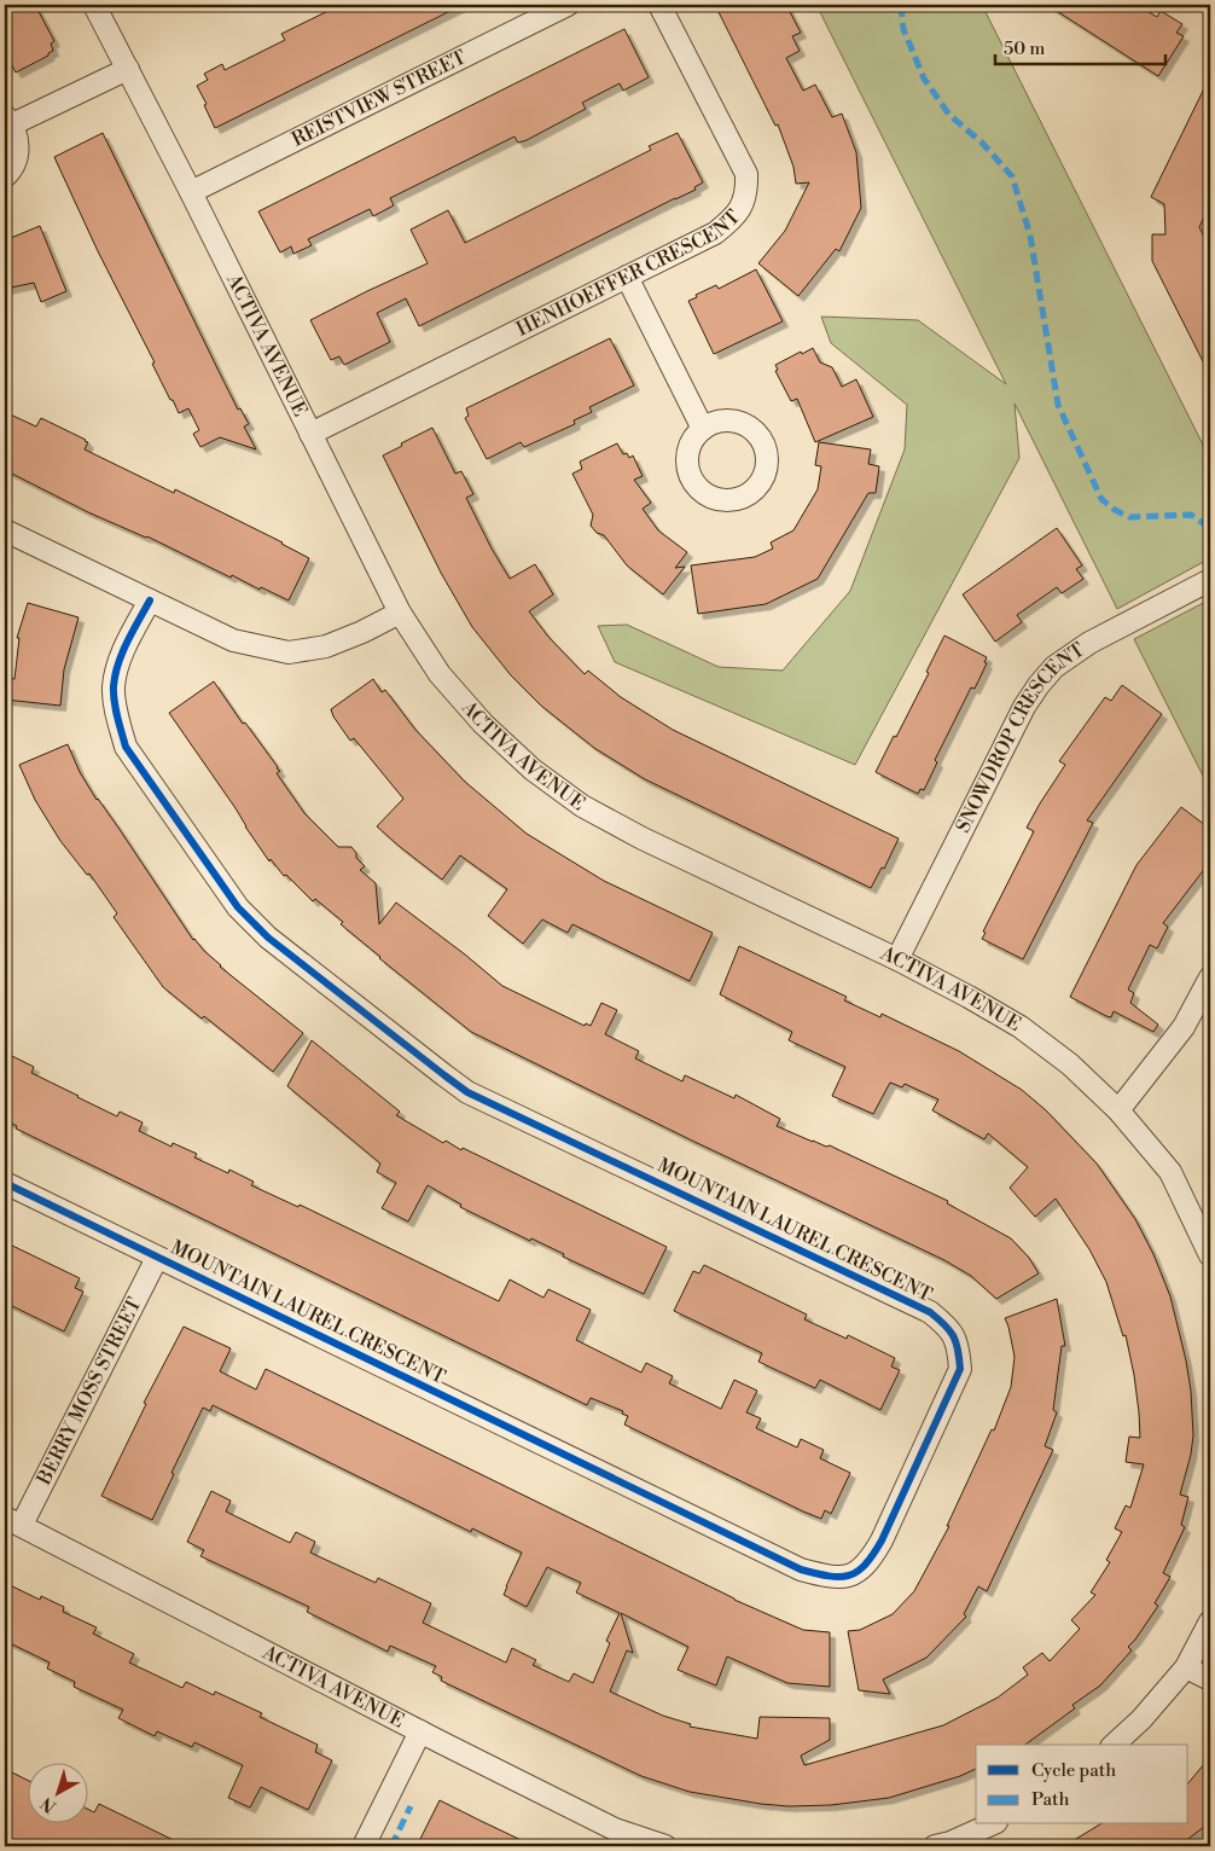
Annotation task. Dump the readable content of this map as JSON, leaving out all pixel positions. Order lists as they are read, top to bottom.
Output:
{
  "streets": {
    "street": [
      "REISTVIEW STREET",
      "HENHOEFFER CRESCENT",
      "ACTIVA AVENUE",
      "SNOWDROP CRESCENT",
      "MOUNTAIN LAUREL CRESCENT",
      "BERRY MOSS STREET"
    ]
  },
  "crossings": [
    ["REISTVIEW STREET", "ACTIVA AVENUE"],
    ["HENHOEFFER CRESCENT", "ACTIVA AVENUE"],
    ["ACTIVA AVENUE", "SNOWDROP CRESCENT"],
    ["ACTIVA AVENUE", "BERRY MOSS STREET"],
    ["MOUNTAIN LAUREL CRESCENT", "BERRY MOSS STREET"]
  ],
  "legend": ["Cycle path", "Path"],
  "scale_bar": "50 m",
  "north": "bottom left"
}
